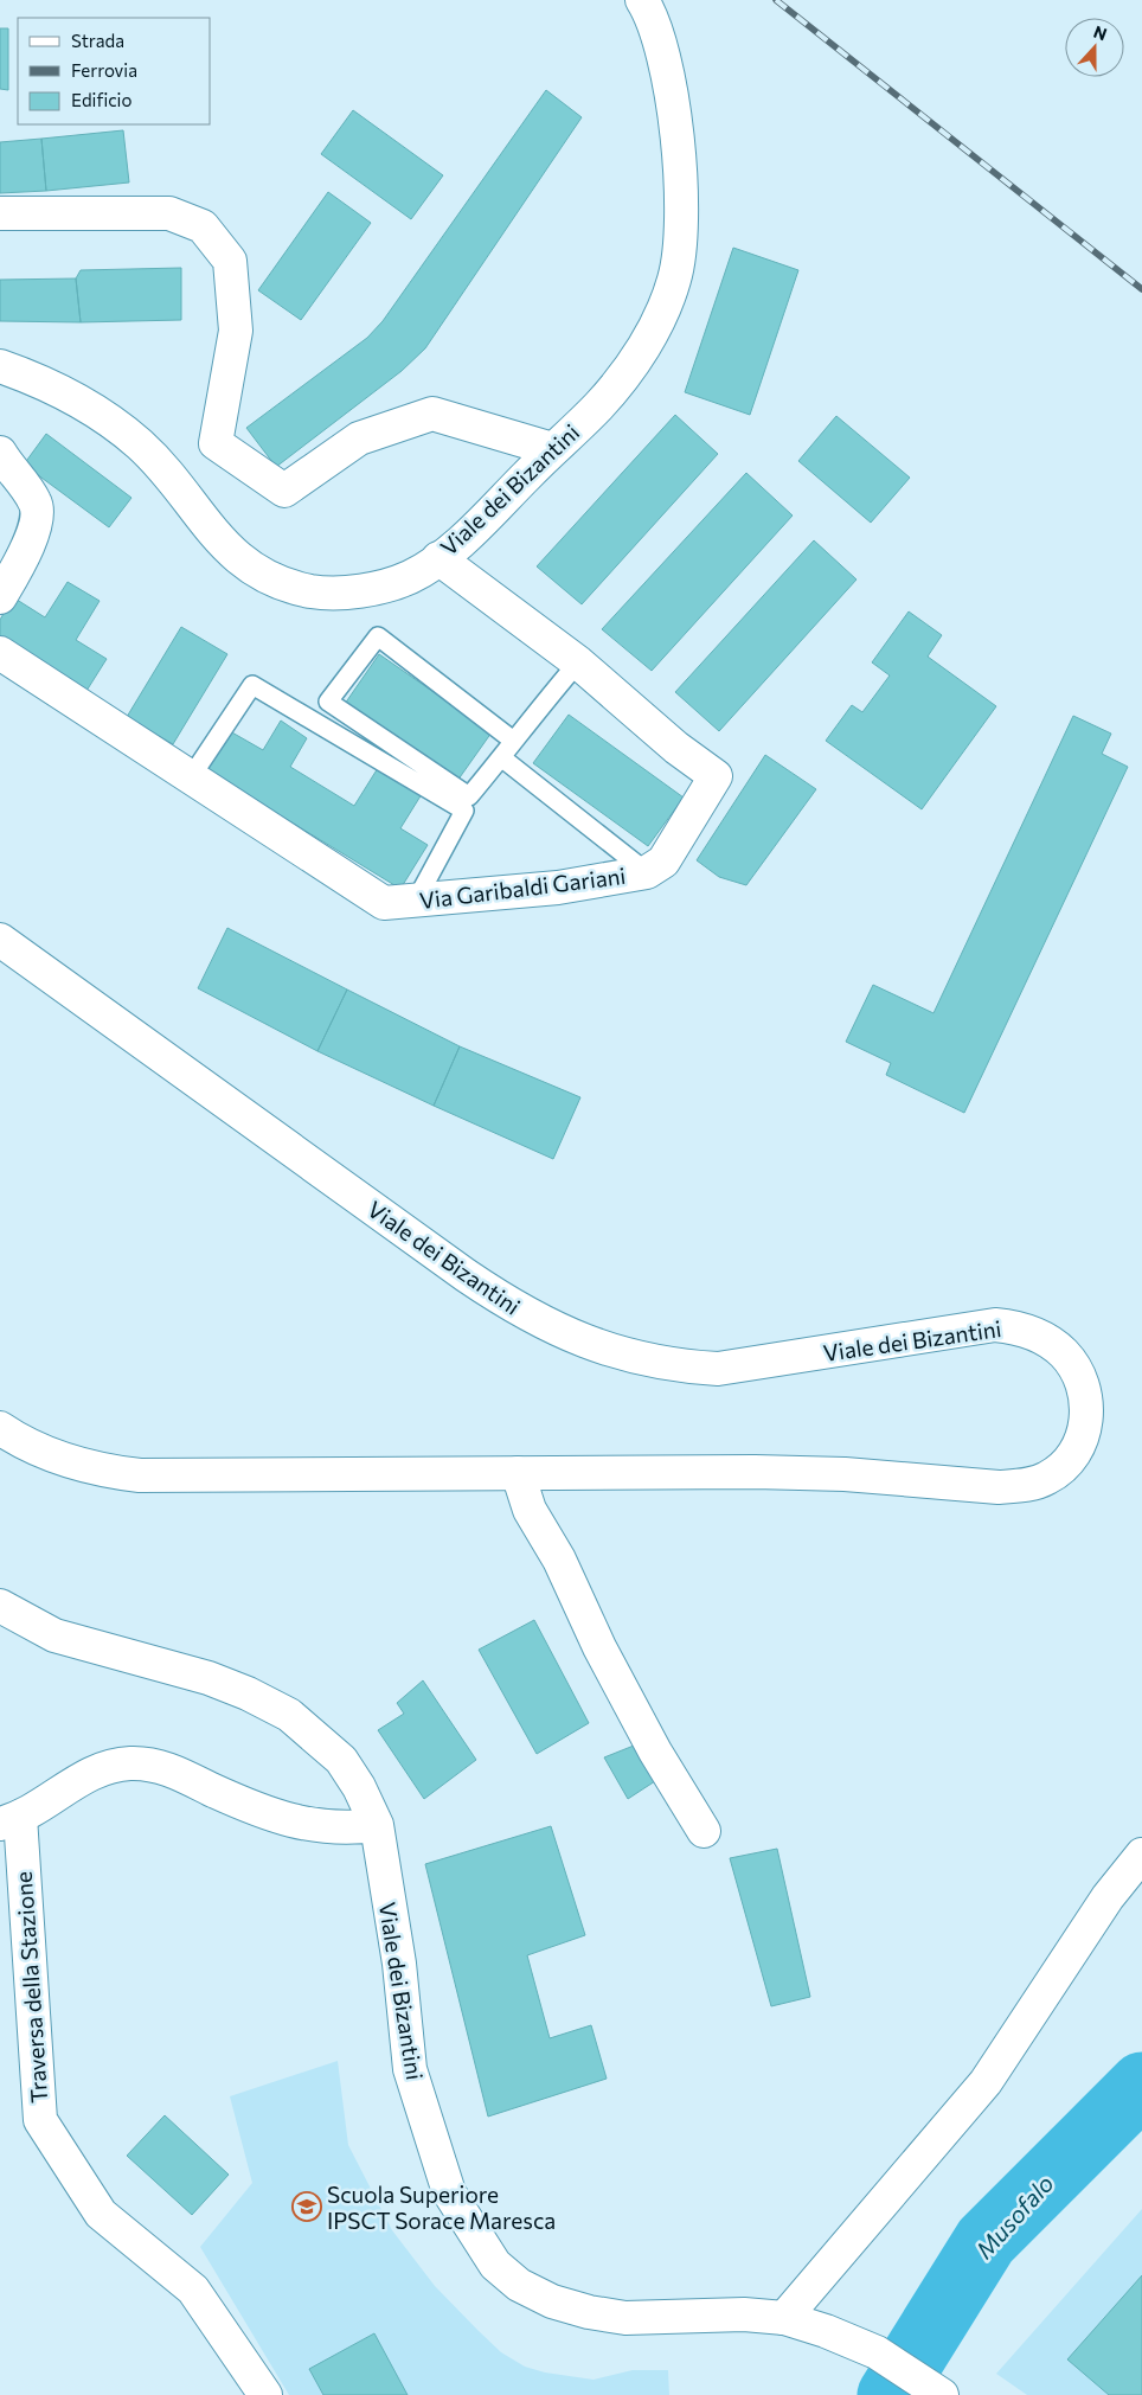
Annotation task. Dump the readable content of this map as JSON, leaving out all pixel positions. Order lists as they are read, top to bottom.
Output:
{
  "streets": {
    "street": ["Viale dei Bizantini", "Via Garibaldi Gariani", "Traversa della Stazione"]
  },
  "crossings": [
    ["Viale dei Bizantini", "Via Garibaldi Gariani"]
  ],
  "water": ["Musofalo"],
  "places": {
    "school or university": ["Scuola Superiore IPSCT Sorace Maresca"]
  },
  "legend": ["Strada", "Ferrovia", "Edificio"],
  "north": "top"
}
